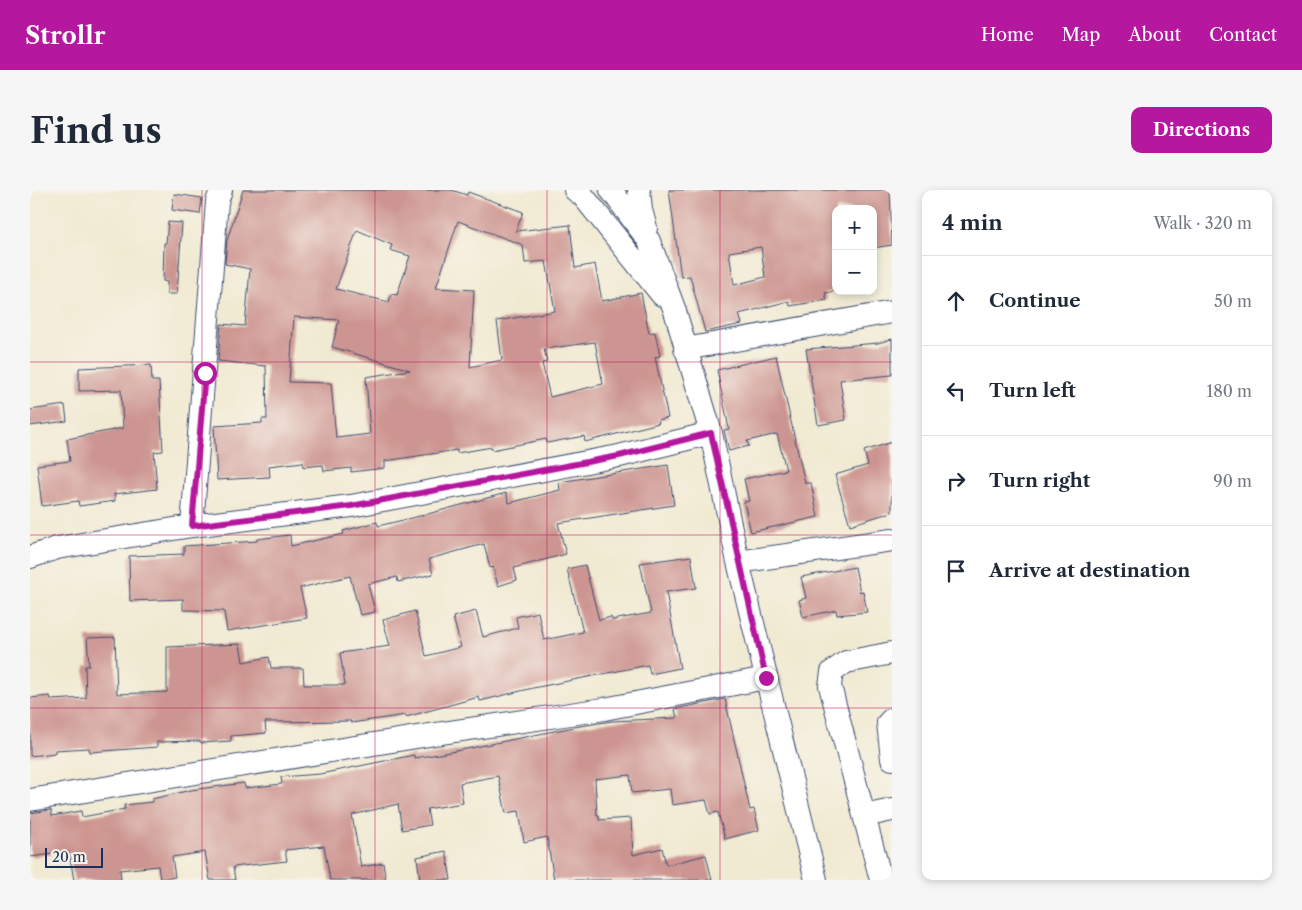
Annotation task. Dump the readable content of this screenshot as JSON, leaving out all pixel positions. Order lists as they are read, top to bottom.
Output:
{
  "scale_bar": "20 m",
  "page": {
    "header": "Strollr",
    "nav": [
      "Home",
      "Map",
      "About",
      "Contact"
    ],
    "buttons": "Directions",
    "title": "Find us",
    "heading": ["4 min", "Walk · 320 m"],
    "map_buttons": ["+", "−"],
    "list": [
      ["Continue", "50 m"],
      ["Turn left", "180 m"],
      ["Turn right", "90 m"],
      "Arrive at destination"
    ],
    "scale": "20 m"
  }
}
